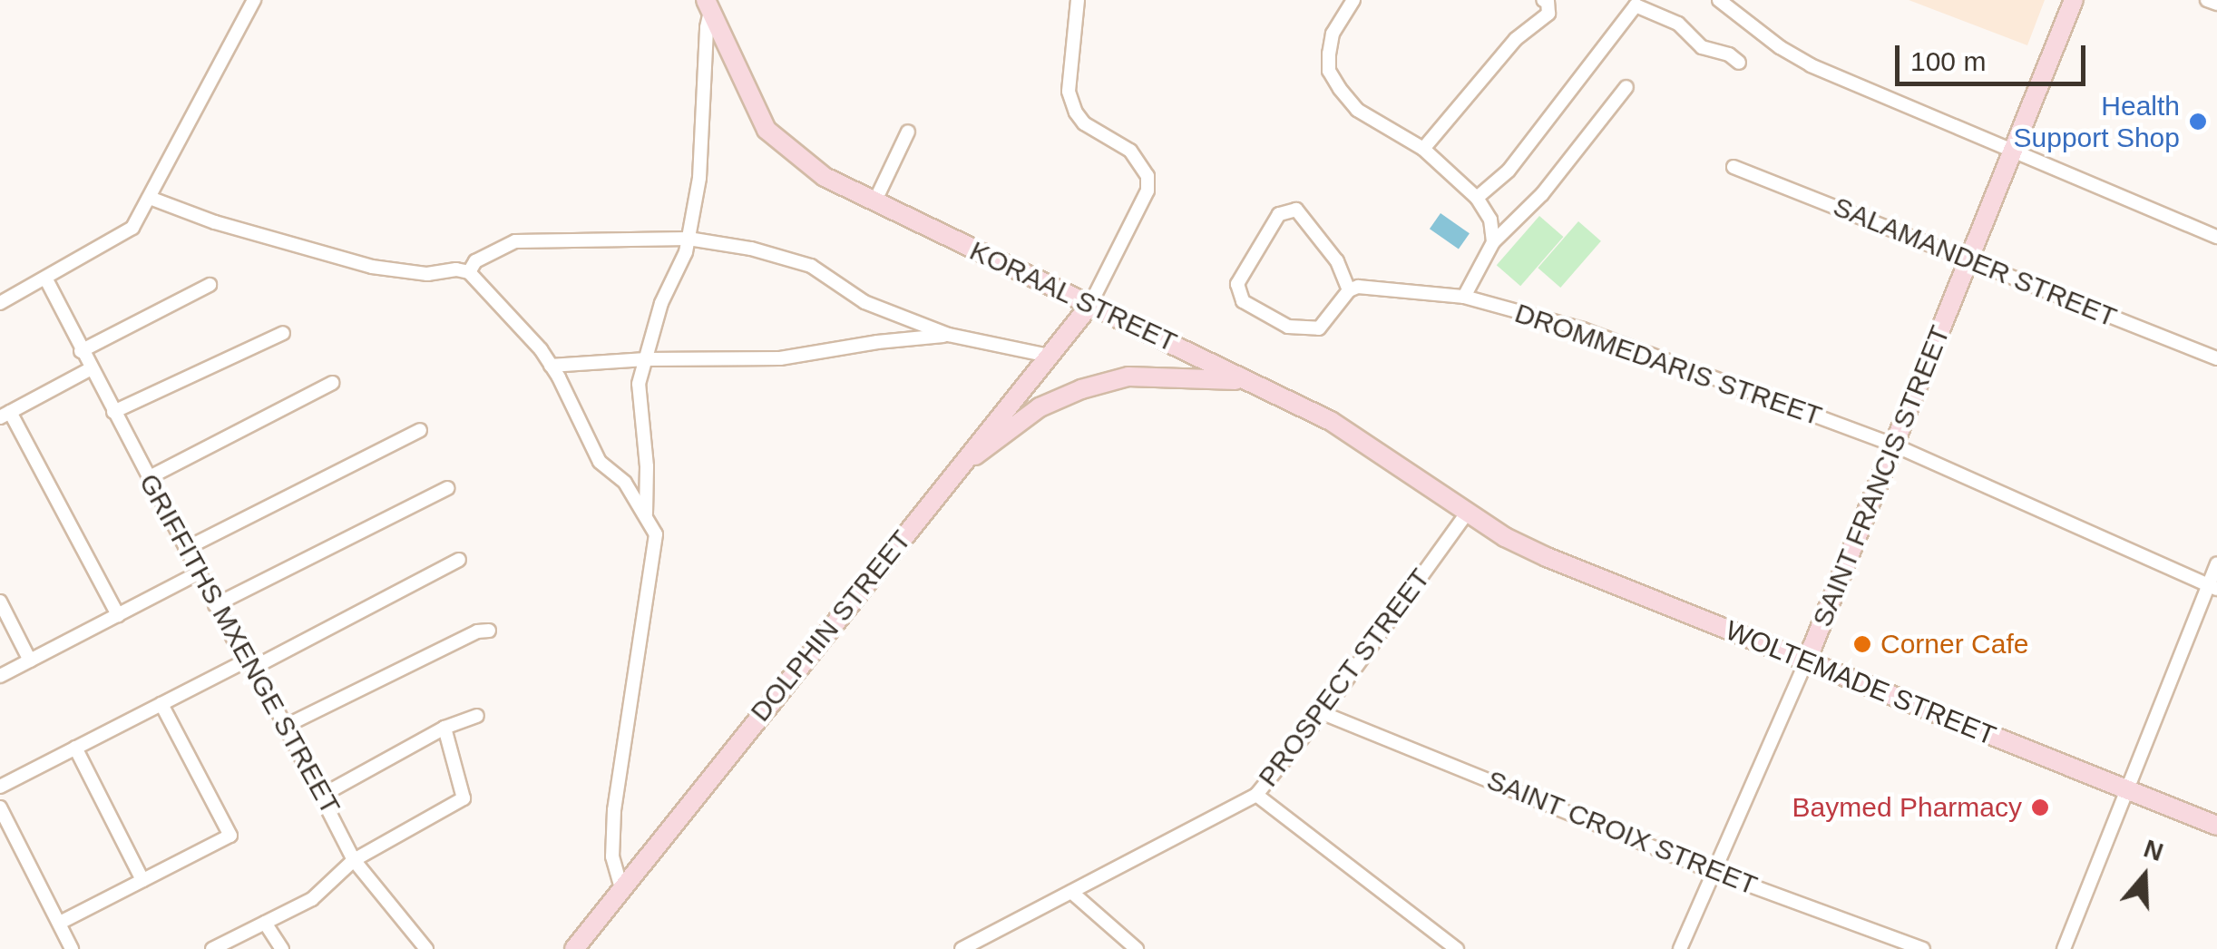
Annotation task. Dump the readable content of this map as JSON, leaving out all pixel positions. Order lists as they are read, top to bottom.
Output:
{
  "streets": {
    "street": [
      "SALAMANDER STREET",
      "KORAAL STREET",
      "DROMMEDARIS STREET",
      "SAINT FRANCIS STREET",
      "DOLPHIN STREET",
      "GRIFFITHS MXENGE STREET",
      "PROSPECT STREET",
      "WOLTEMADE STREET",
      "SAINT CROIX STREET"
    ]
  },
  "crossings": [
    ["SALAMANDER STREET", "SAINT FRANCIS STREET"],
    ["KORAAL STREET", "DOLPHIN STREET"],
    ["KORAAL STREET", "PROSPECT STREET"],
    ["KORAAL STREET", "WOLTEMADE STREET"],
    ["DROMMEDARIS STREET", "SAINT FRANCIS STREET"],
    ["SAINT FRANCIS STREET", "WOLTEMADE STREET"],
    ["SAINT FRANCIS STREET", "SAINT CROIX STREET"],
    ["PROSPECT STREET", "SAINT CROIX STREET"]
  ],
  "places": ["Health Support Shop", "Corner Cafe", "Baymed Pharmacy"],
  "scale_bar": "100 m",
  "north": "top"
}
